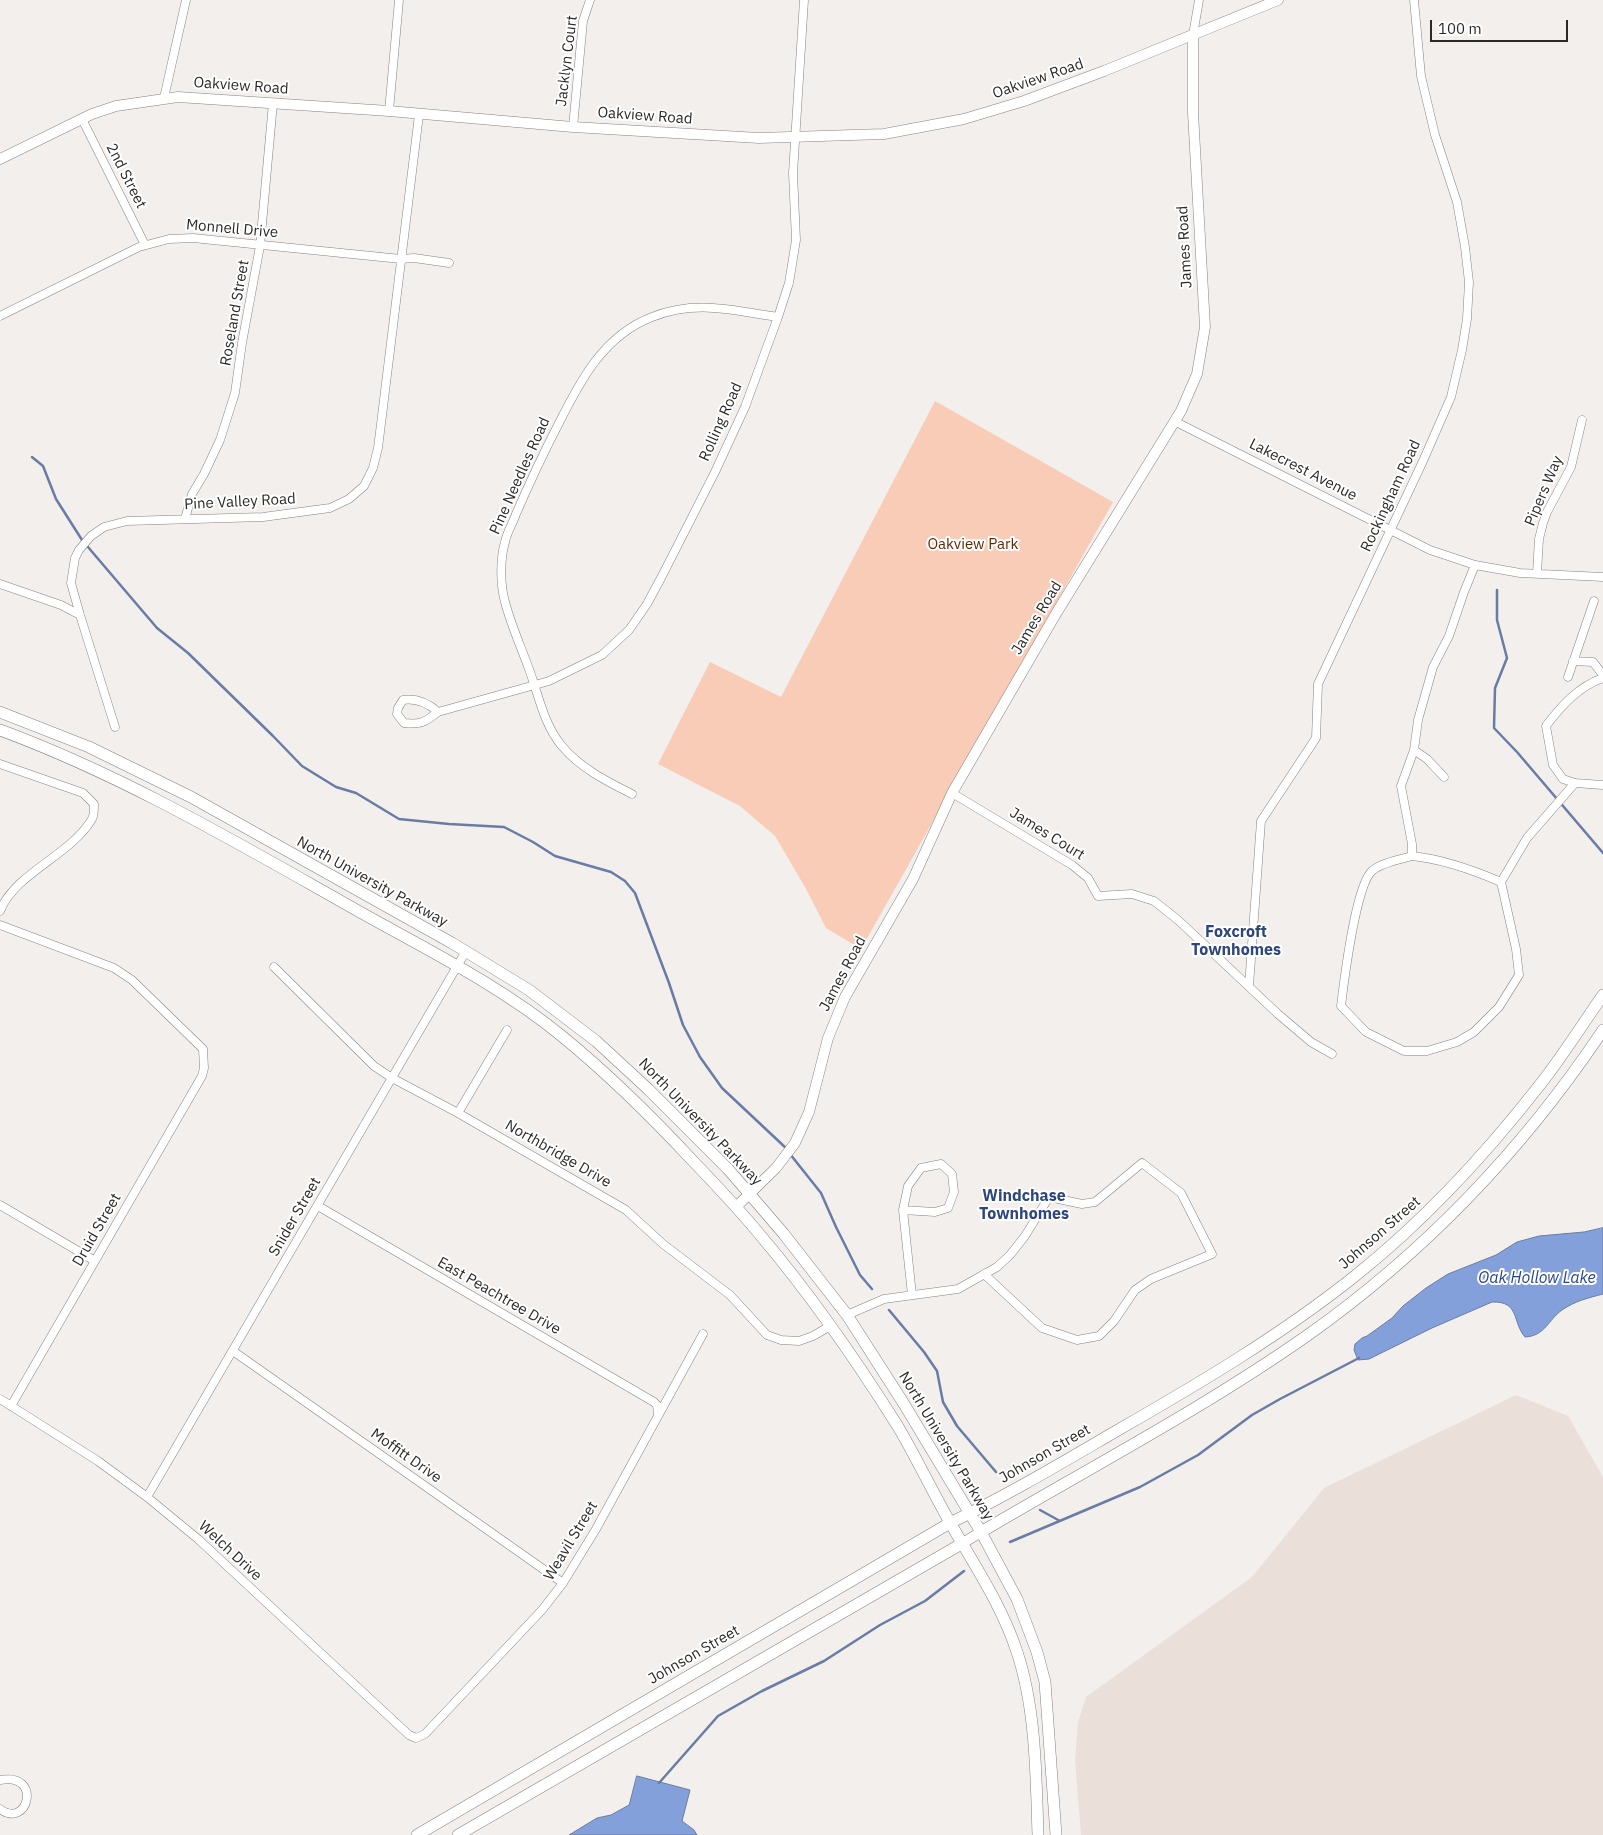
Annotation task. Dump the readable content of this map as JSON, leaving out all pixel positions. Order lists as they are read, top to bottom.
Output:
{
  "streets": {
    "main road": ["North University Parkway", "Johnson Street"],
    "street": [
      "Jacklyn Court",
      "Oakview Road",
      "2nd Street",
      "Monnell Drive",
      "James Road",
      "Roseland Street",
      "Rolling Road",
      "Lakecrest Avenue",
      "Pine Needles Road",
      "Pipers Way",
      "Rockingham Road",
      "Pine Valley Road",
      "James Court",
      "Northbridge Drive",
      "Snider Street",
      "Druid Street",
      "East Peachtree Drive",
      "Moffitt Drive",
      "Weavil Street",
      "Welch Drive"
    ]
  },
  "crossings": [
    ["Jacklyn Court", "Oakview Road"],
    ["Oakview Road", "2nd Street"],
    ["Oakview Road", "James Road"],
    ["Oakview Road", "Roseland Street"],
    ["Oakview Road", "Rolling Road"],
    ["Oakview Road", "Pine Valley Road"],
    ["2nd Street", "Monnell Drive"],
    ["Monnell Drive", "Roseland Street"],
    ["Monnell Drive", "Pine Valley Road"],
    ["James Road", "Lakecrest Avenue"],
    ["James Road", "James Court"],
    ["James Road", "North University Parkway"],
    ["Roseland Street", "Pine Valley Road"],
    ["Rolling Road", "Pine Needles Road"],
    ["Lakecrest Avenue", "Pipers Way"],
    ["Lakecrest Avenue", "Rockingham Road"],
    ["Rockingham Road", "James Court"],
    ["North University Parkway", "Northbridge Drive"],
    ["North University Parkway", "Snider Street"],
    ["North University Parkway", "Johnson Street"],
    ["Northbridge Drive", "Snider Street"],
    ["Snider Street", "East Peachtree Drive"],
    ["Snider Street", "Moffitt Drive"],
    ["Snider Street", "Welch Drive"],
    ["Druid Street", "Welch Drive"],
    ["East Peachtree Drive", "Weavil Street"],
    ["Moffitt Drive", "Weavil Street"],
    ["Weavil Street", "Welch Drive"]
  ],
  "districts": ["Foxcroft Townhomes", "Windchase Townhomes"],
  "water": ["Oak Hollow Lake"],
  "parks": ["Oakview Park"],
  "scale_bar": "100 m"
}
